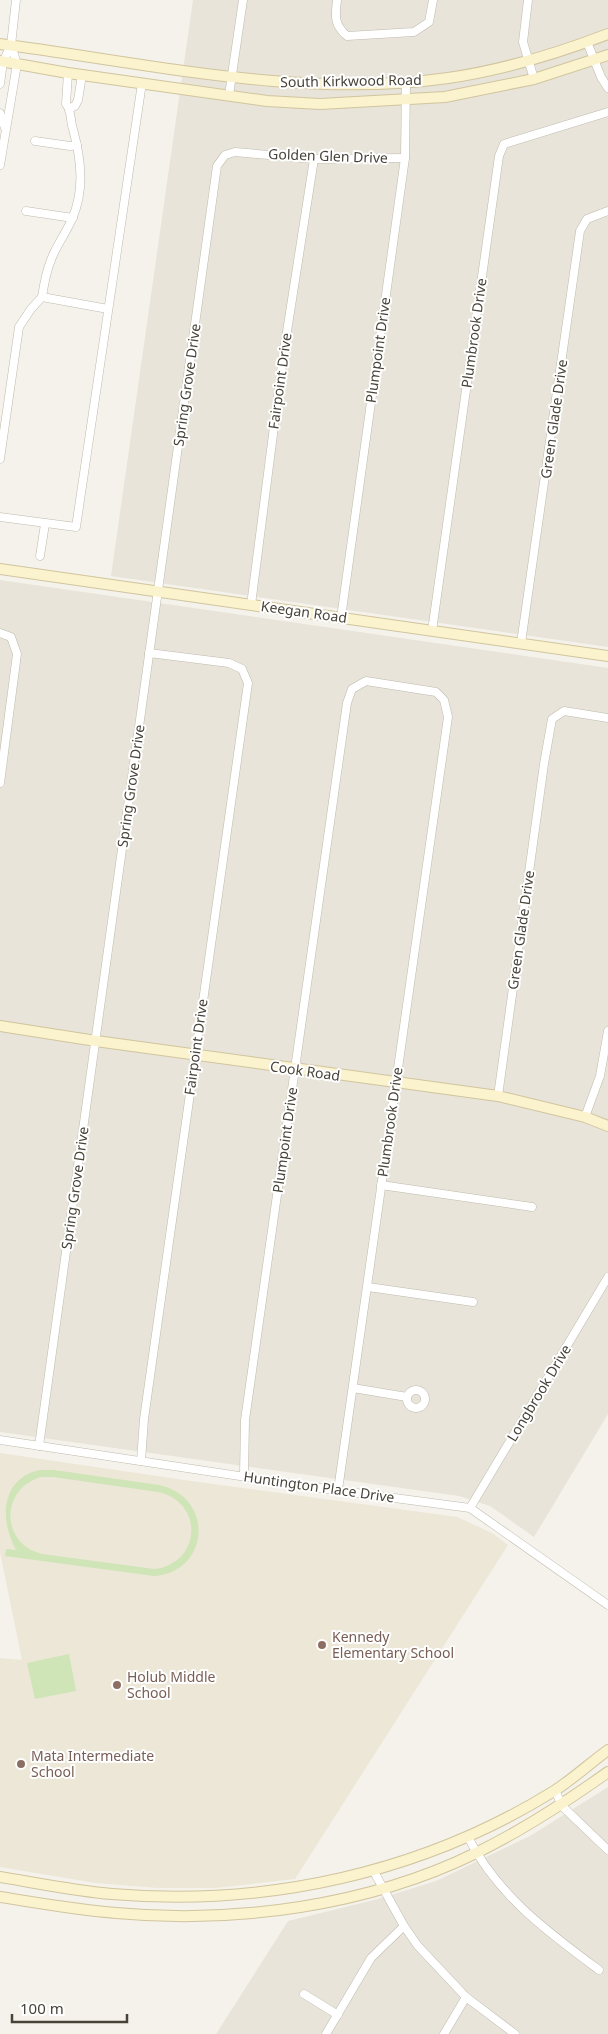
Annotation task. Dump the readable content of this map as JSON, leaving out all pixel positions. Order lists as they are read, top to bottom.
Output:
{
  "streets": {
    "main road": ["South Kirkwood Road", "Keegan Road", "Cook Road"],
    "street": [
      "Golden Glen Drive",
      "Plumbrook Drive",
      "Plumpoint Drive",
      "Fairpoint Drive",
      "Spring Grove Drive",
      "Green Glade Drive",
      "Longbrook Drive",
      "Huntington Place Drive"
    ]
  },
  "crossings": [
    ["South Kirkwood Road", "Plumpoint Drive"],
    ["Golden Glen Drive", "Plumpoint Drive"],
    ["Golden Glen Drive", "Fairpoint Drive"],
    ["Golden Glen Drive", "Spring Grove Drive"],
    ["Plumbrook Drive", "Plumpoint Drive"],
    ["Plumbrook Drive", "Keegan Road"],
    ["Plumbrook Drive", "Cook Road"],
    ["Plumbrook Drive", "Huntington Place Drive"],
    ["Plumpoint Drive", "Keegan Road"],
    ["Plumpoint Drive", "Cook Road"],
    ["Plumpoint Drive", "Huntington Place Drive"],
    ["Fairpoint Drive", "Spring Grove Drive"],
    ["Fairpoint Drive", "Keegan Road"],
    ["Fairpoint Drive", "Cook Road"],
    ["Fairpoint Drive", "Huntington Place Drive"],
    ["Spring Grove Drive", "Keegan Road"],
    ["Spring Grove Drive", "Cook Road"],
    ["Spring Grove Drive", "Huntington Place Drive"],
    ["Green Glade Drive", "Keegan Road"],
    ["Green Glade Drive", "Cook Road"],
    ["Longbrook Drive", "Huntington Place Drive"]
  ],
  "places": ["Kennedy Elementary School", "Holub Middle School", "Mata Intermediate School"],
  "scale_bar": "100 m"
}
